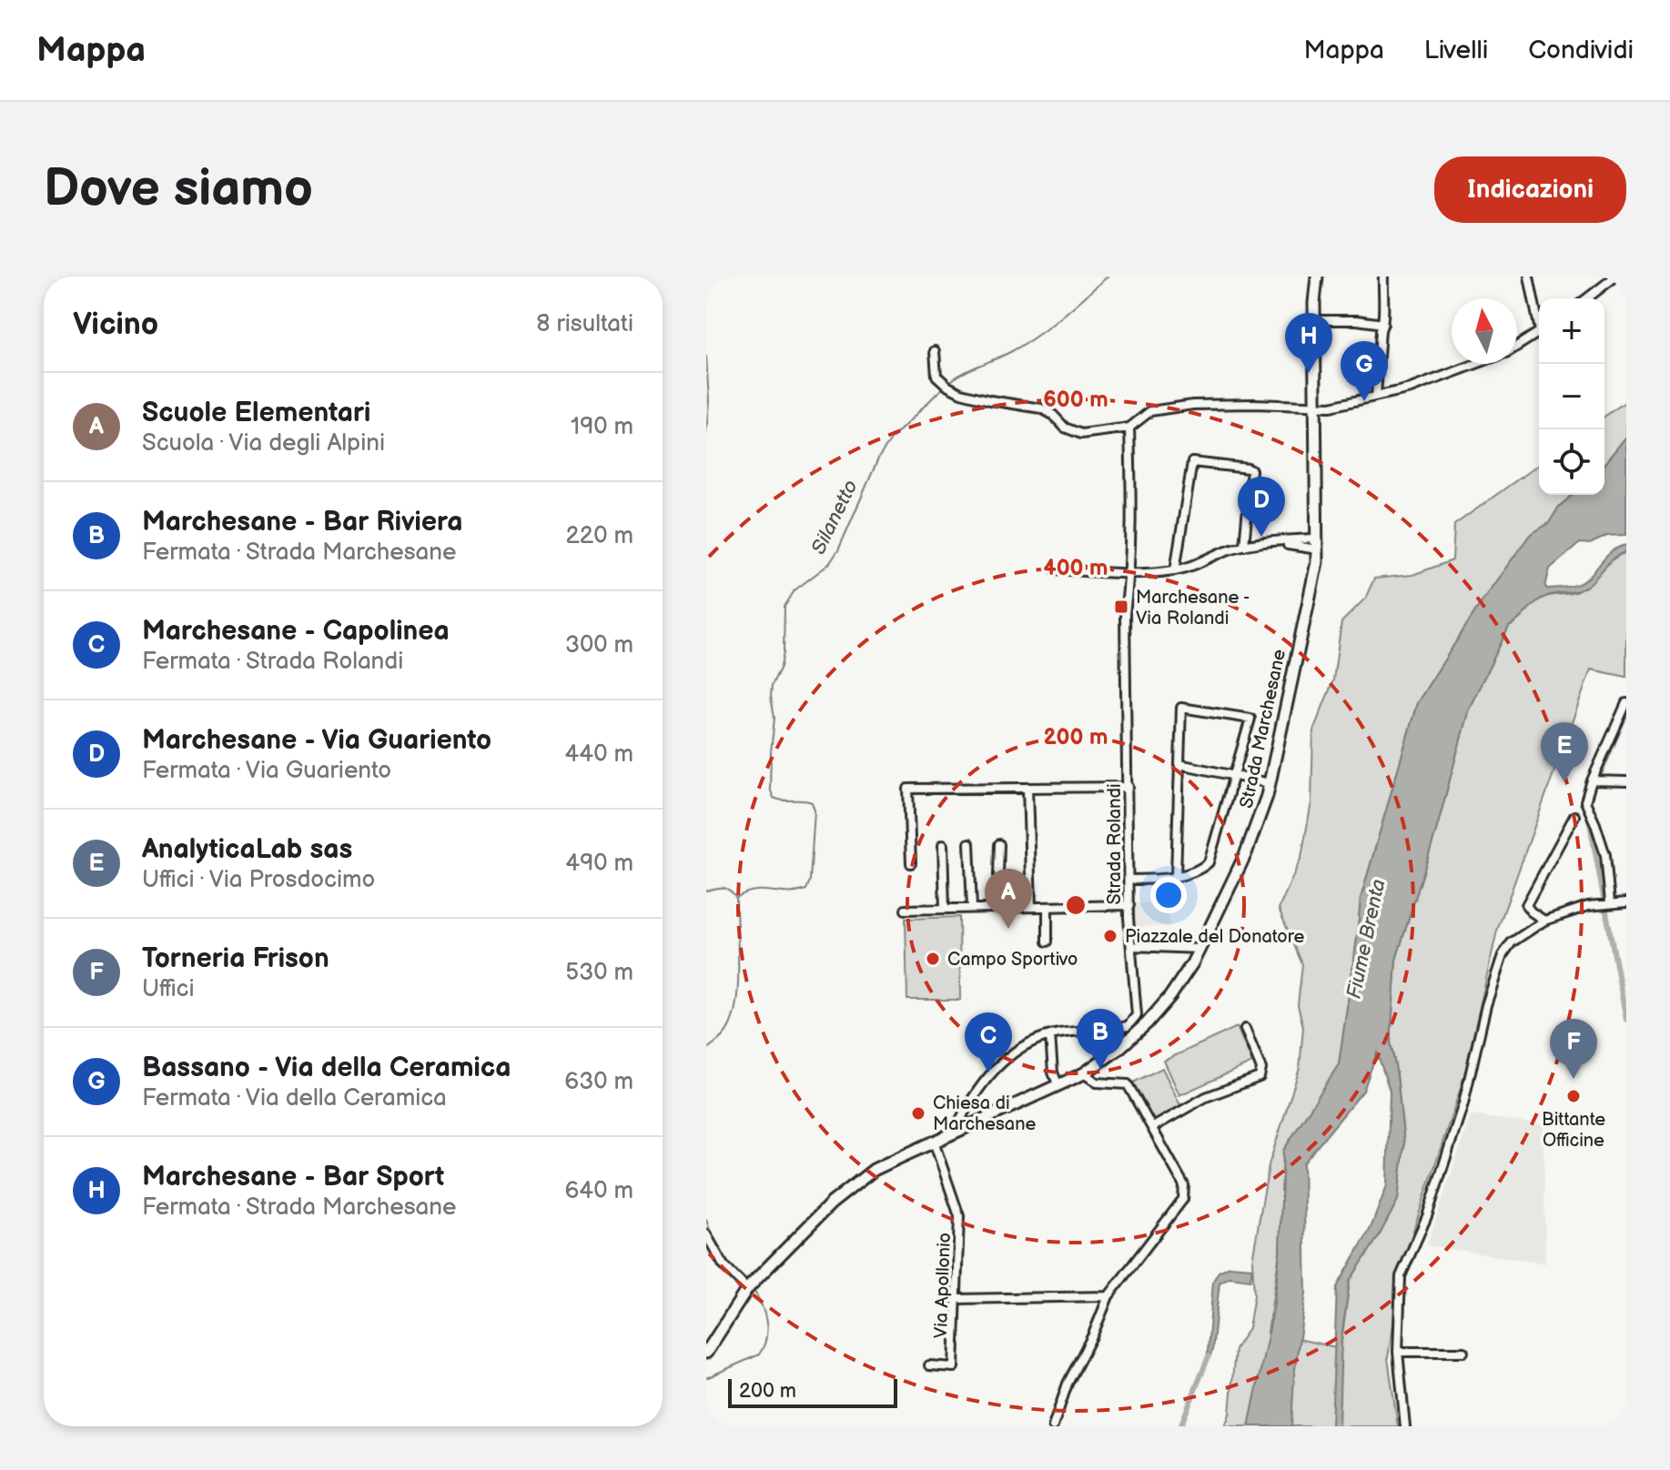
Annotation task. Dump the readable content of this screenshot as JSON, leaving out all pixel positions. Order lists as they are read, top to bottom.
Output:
{
  "streets": {
    "main road": ["Strada Marchesane"],
    "street": ["Strada Rolandi", "Via Apollonio"]
  },
  "crossings": [
    ["Strada Marchesane", "Via Apollonio"]
  ],
  "water": ["Silanetto", "Fiume Brenta"],
  "places": {
    "transit": ["Marchesane - Via Rolandi"],
    "other": [
      "Piazzale del Donatore",
      "Campo Sportivo",
      "Bittante Officine",
      "Chiesa di Marchesane"
    ]
  },
  "scale_bar": "200 m",
  "north": "top",
  "page": {
    "header": "Mappa",
    "nav": ["Mappa", "Livelli", "Condividi"],
    "buttons": "Indicazioni",
    "title": "Dove siamo",
    "heading": ["Vicino", "8 risultati"],
    "map_buttons": ["+", "−"],
    "pins": [
      "H",
      "G",
      "D",
      "E",
      "A",
      "B",
      "C",
      "F"
    ],
    "list": [
      {
        "mark": "A",
        "name": "Scuole Elementari",
        "note": "Scuola · Via degli Alpini",
        "value": "190 m"
      },
      {
        "mark": "B",
        "name": "Marchesane - Bar Riviera",
        "note": "Fermata · Strada Marchesane",
        "value": "220 m"
      },
      {
        "mark": "C",
        "name": "Marchesane - Capolinea",
        "note": "Fermata · Strada Rolandi",
        "value": "300 m"
      },
      {
        "mark": "D",
        "name": "Marchesane - Via Guariento",
        "note": "Fermata · Via Guariento",
        "value": "440 m"
      },
      {
        "mark": "E",
        "name": "AnalyticaLab sas",
        "note": "Uffici · Via Prosdocimo",
        "value": "490 m"
      },
      {
        "mark": "F",
        "name": "Torneria Frison",
        "note": "Uffici",
        "value": "530 m"
      },
      {
        "mark": "G",
        "name": "Bassano - Via della Ceramica",
        "note": "Fermata · Via della Ceramica",
        "value": "630 m"
      },
      {
        "mark": "H",
        "name": "Marchesane - Bar Sport",
        "note": "Fermata · Strada Marchesane",
        "value": "640 m"
      }
    ],
    "scale": "200 m"
  },
  "rings": ["600 m", "400 m", "200 m"]
}
